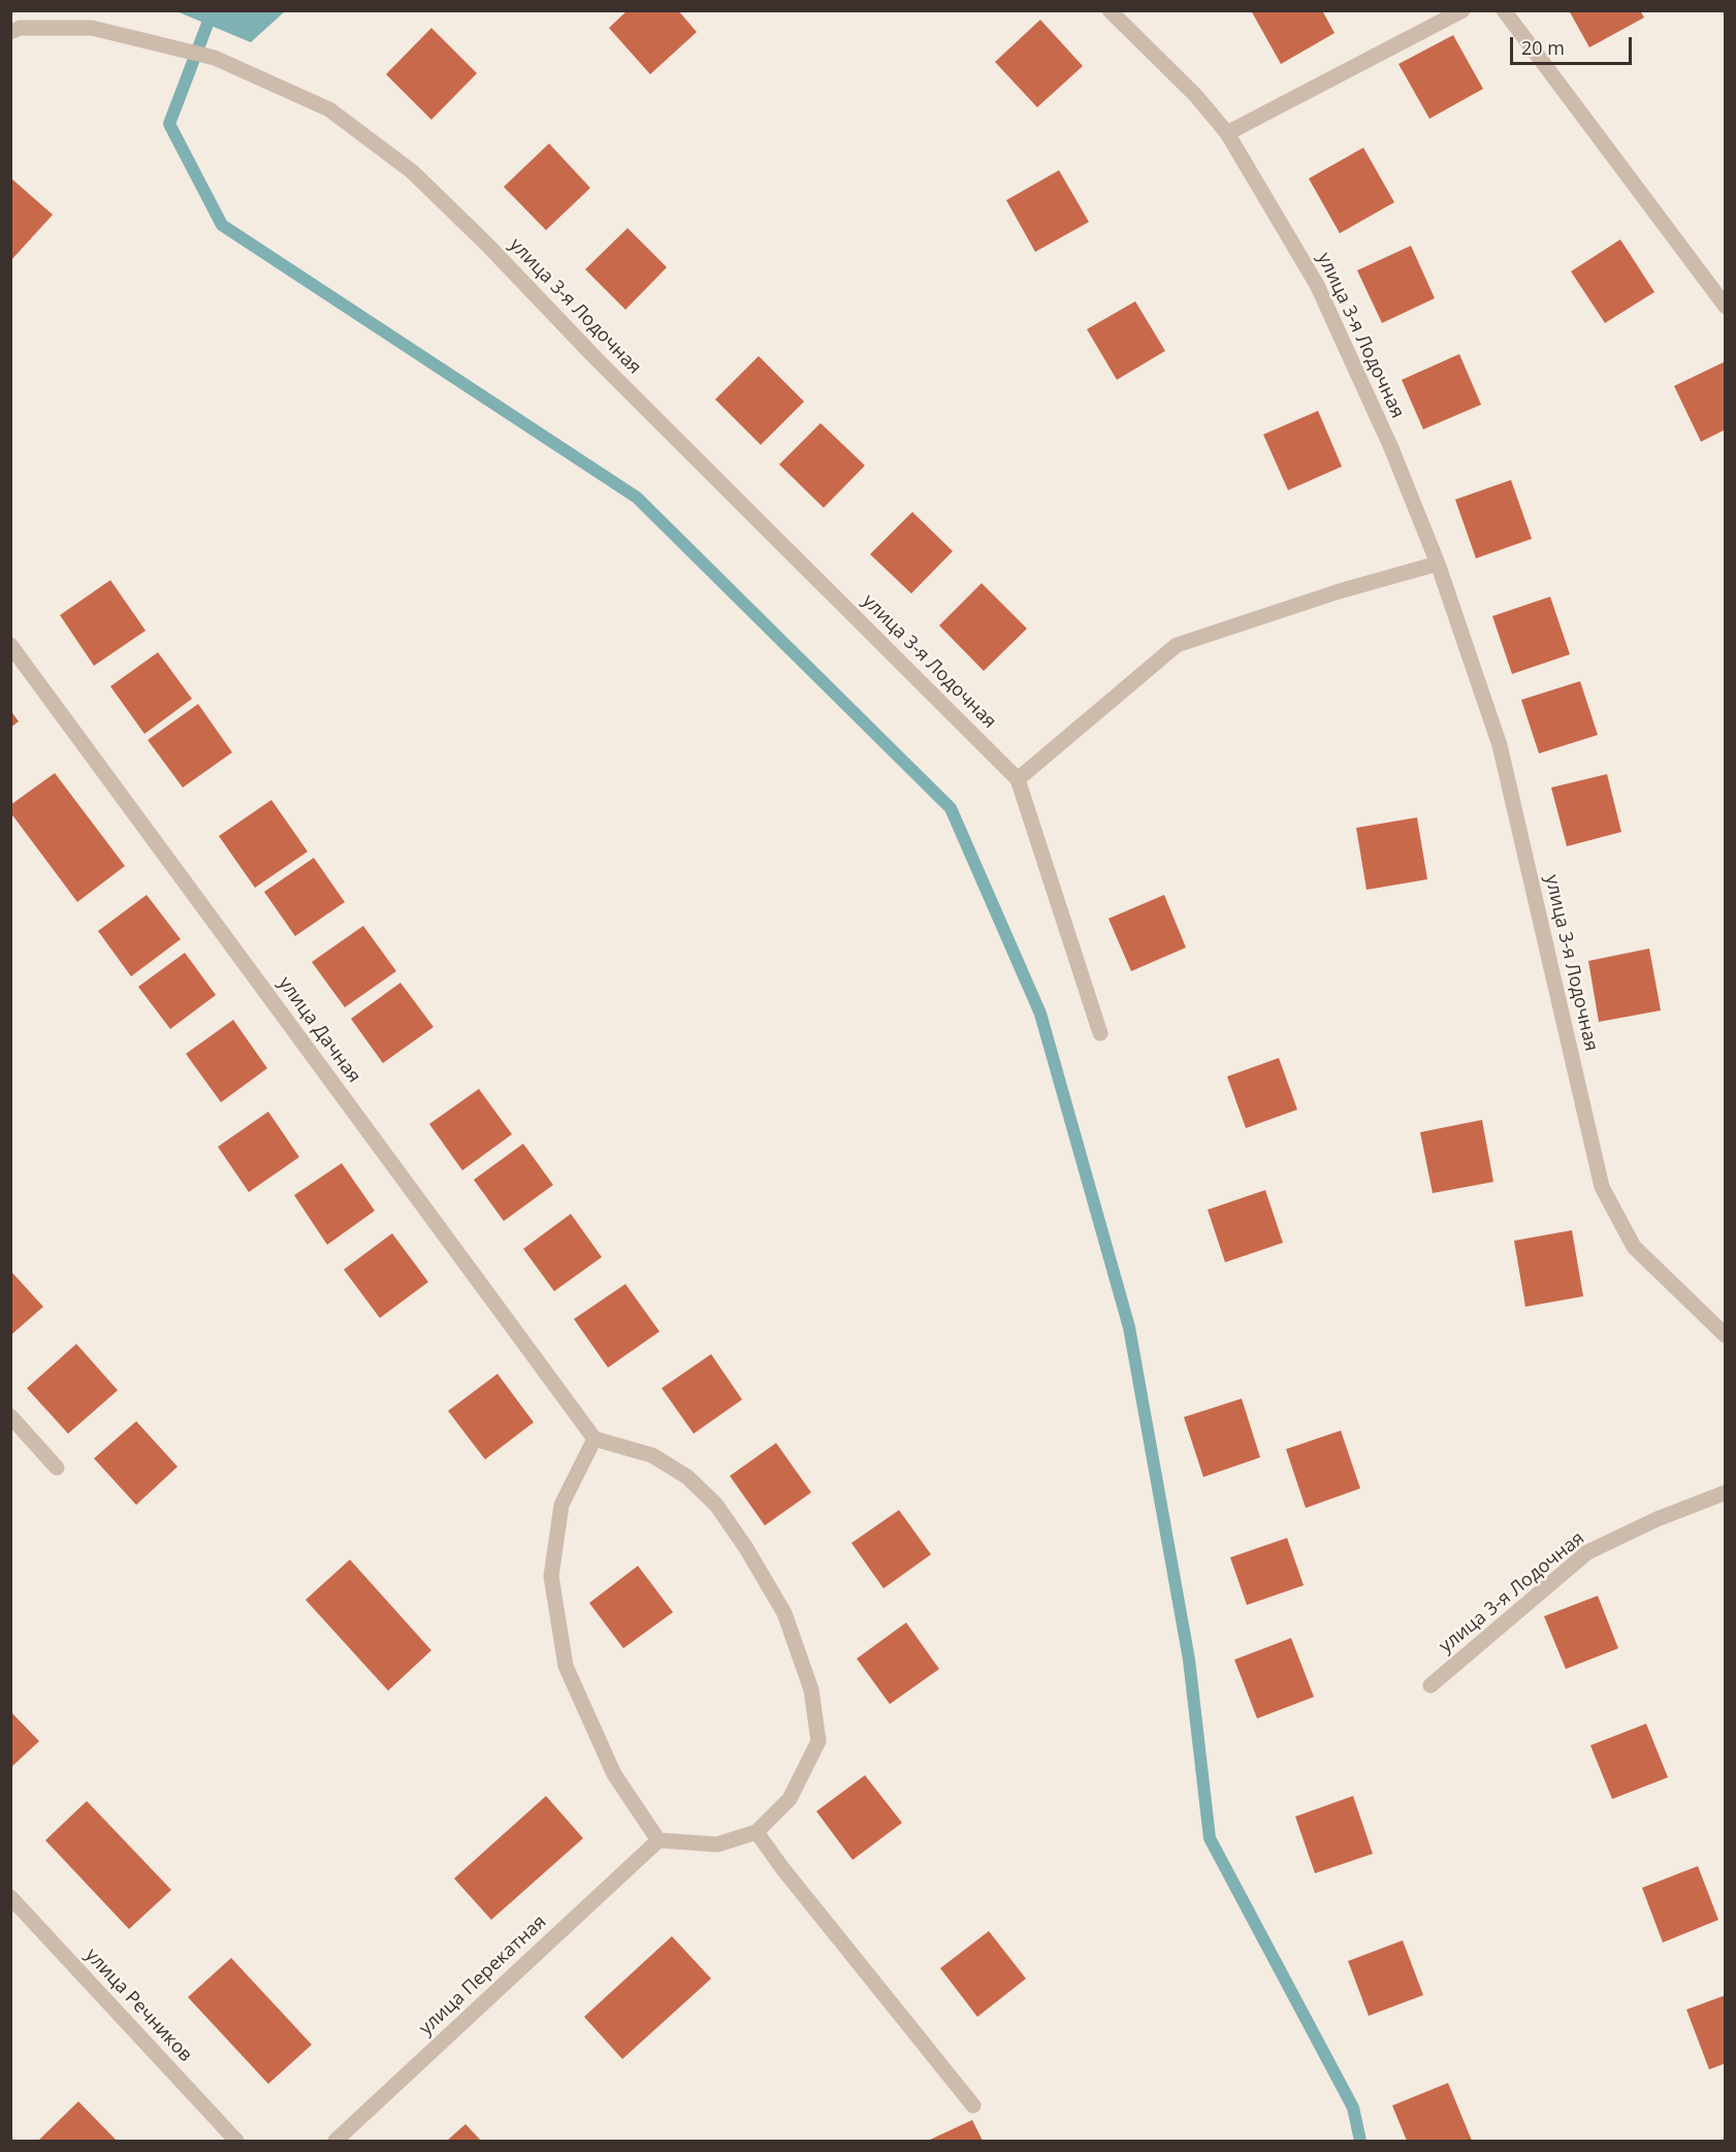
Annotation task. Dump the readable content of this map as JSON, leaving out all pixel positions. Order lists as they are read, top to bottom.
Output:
{
  "streets": {
    "street": [
      "улица 3-я Лодочная",
      "улица Дачная",
      "улица Перекатная",
      "улица Речников"
    ]
  },
  "scale_bar": "20 m"
}
